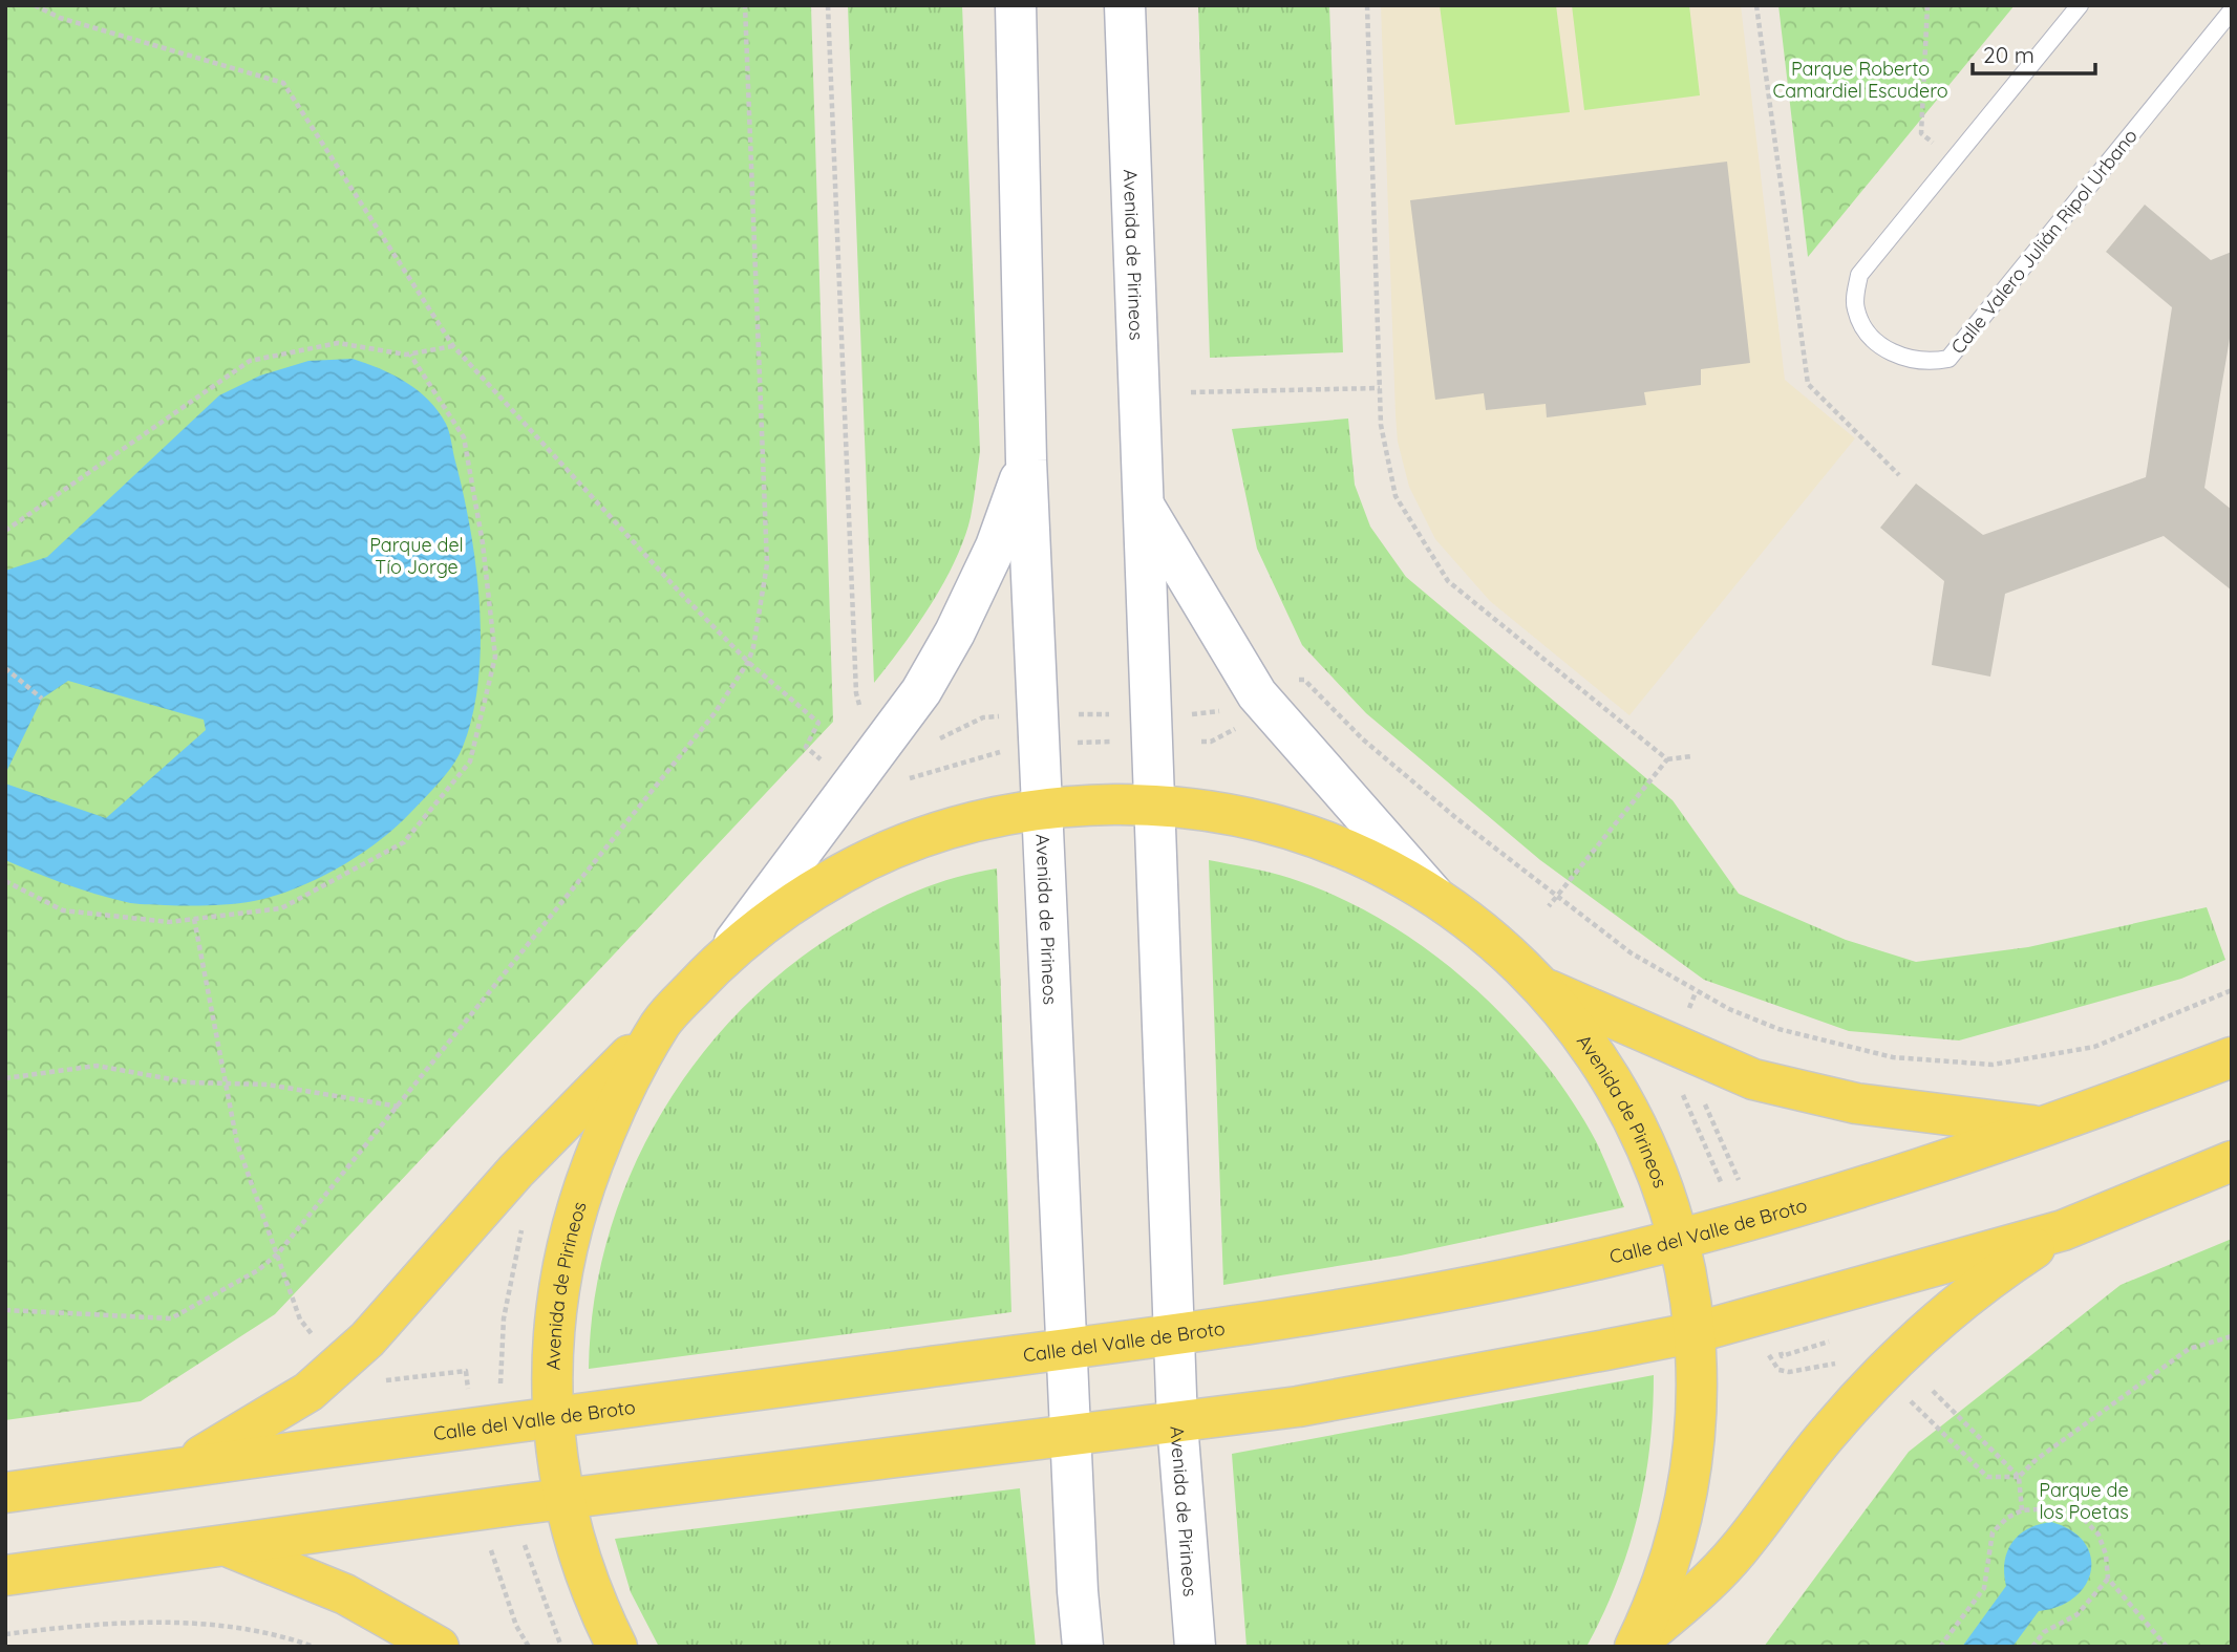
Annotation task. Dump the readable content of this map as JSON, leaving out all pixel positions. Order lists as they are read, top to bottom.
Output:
{
  "streets": {
    "main road": ["Avenida de Pirineos", "Calle del Valle de Broto"],
    "lane": ["Calle Valero Julián Ripol Urbano"]
  },
  "crossings": [
    ["Avenida de Pirineos", "Calle del Valle de Broto"]
  ],
  "parks": ["Parque Roberto Camardiel Escudero", "Parque del Tío Jorge", "Parque de los Poetas"],
  "scale_bar": "20 m"
}
